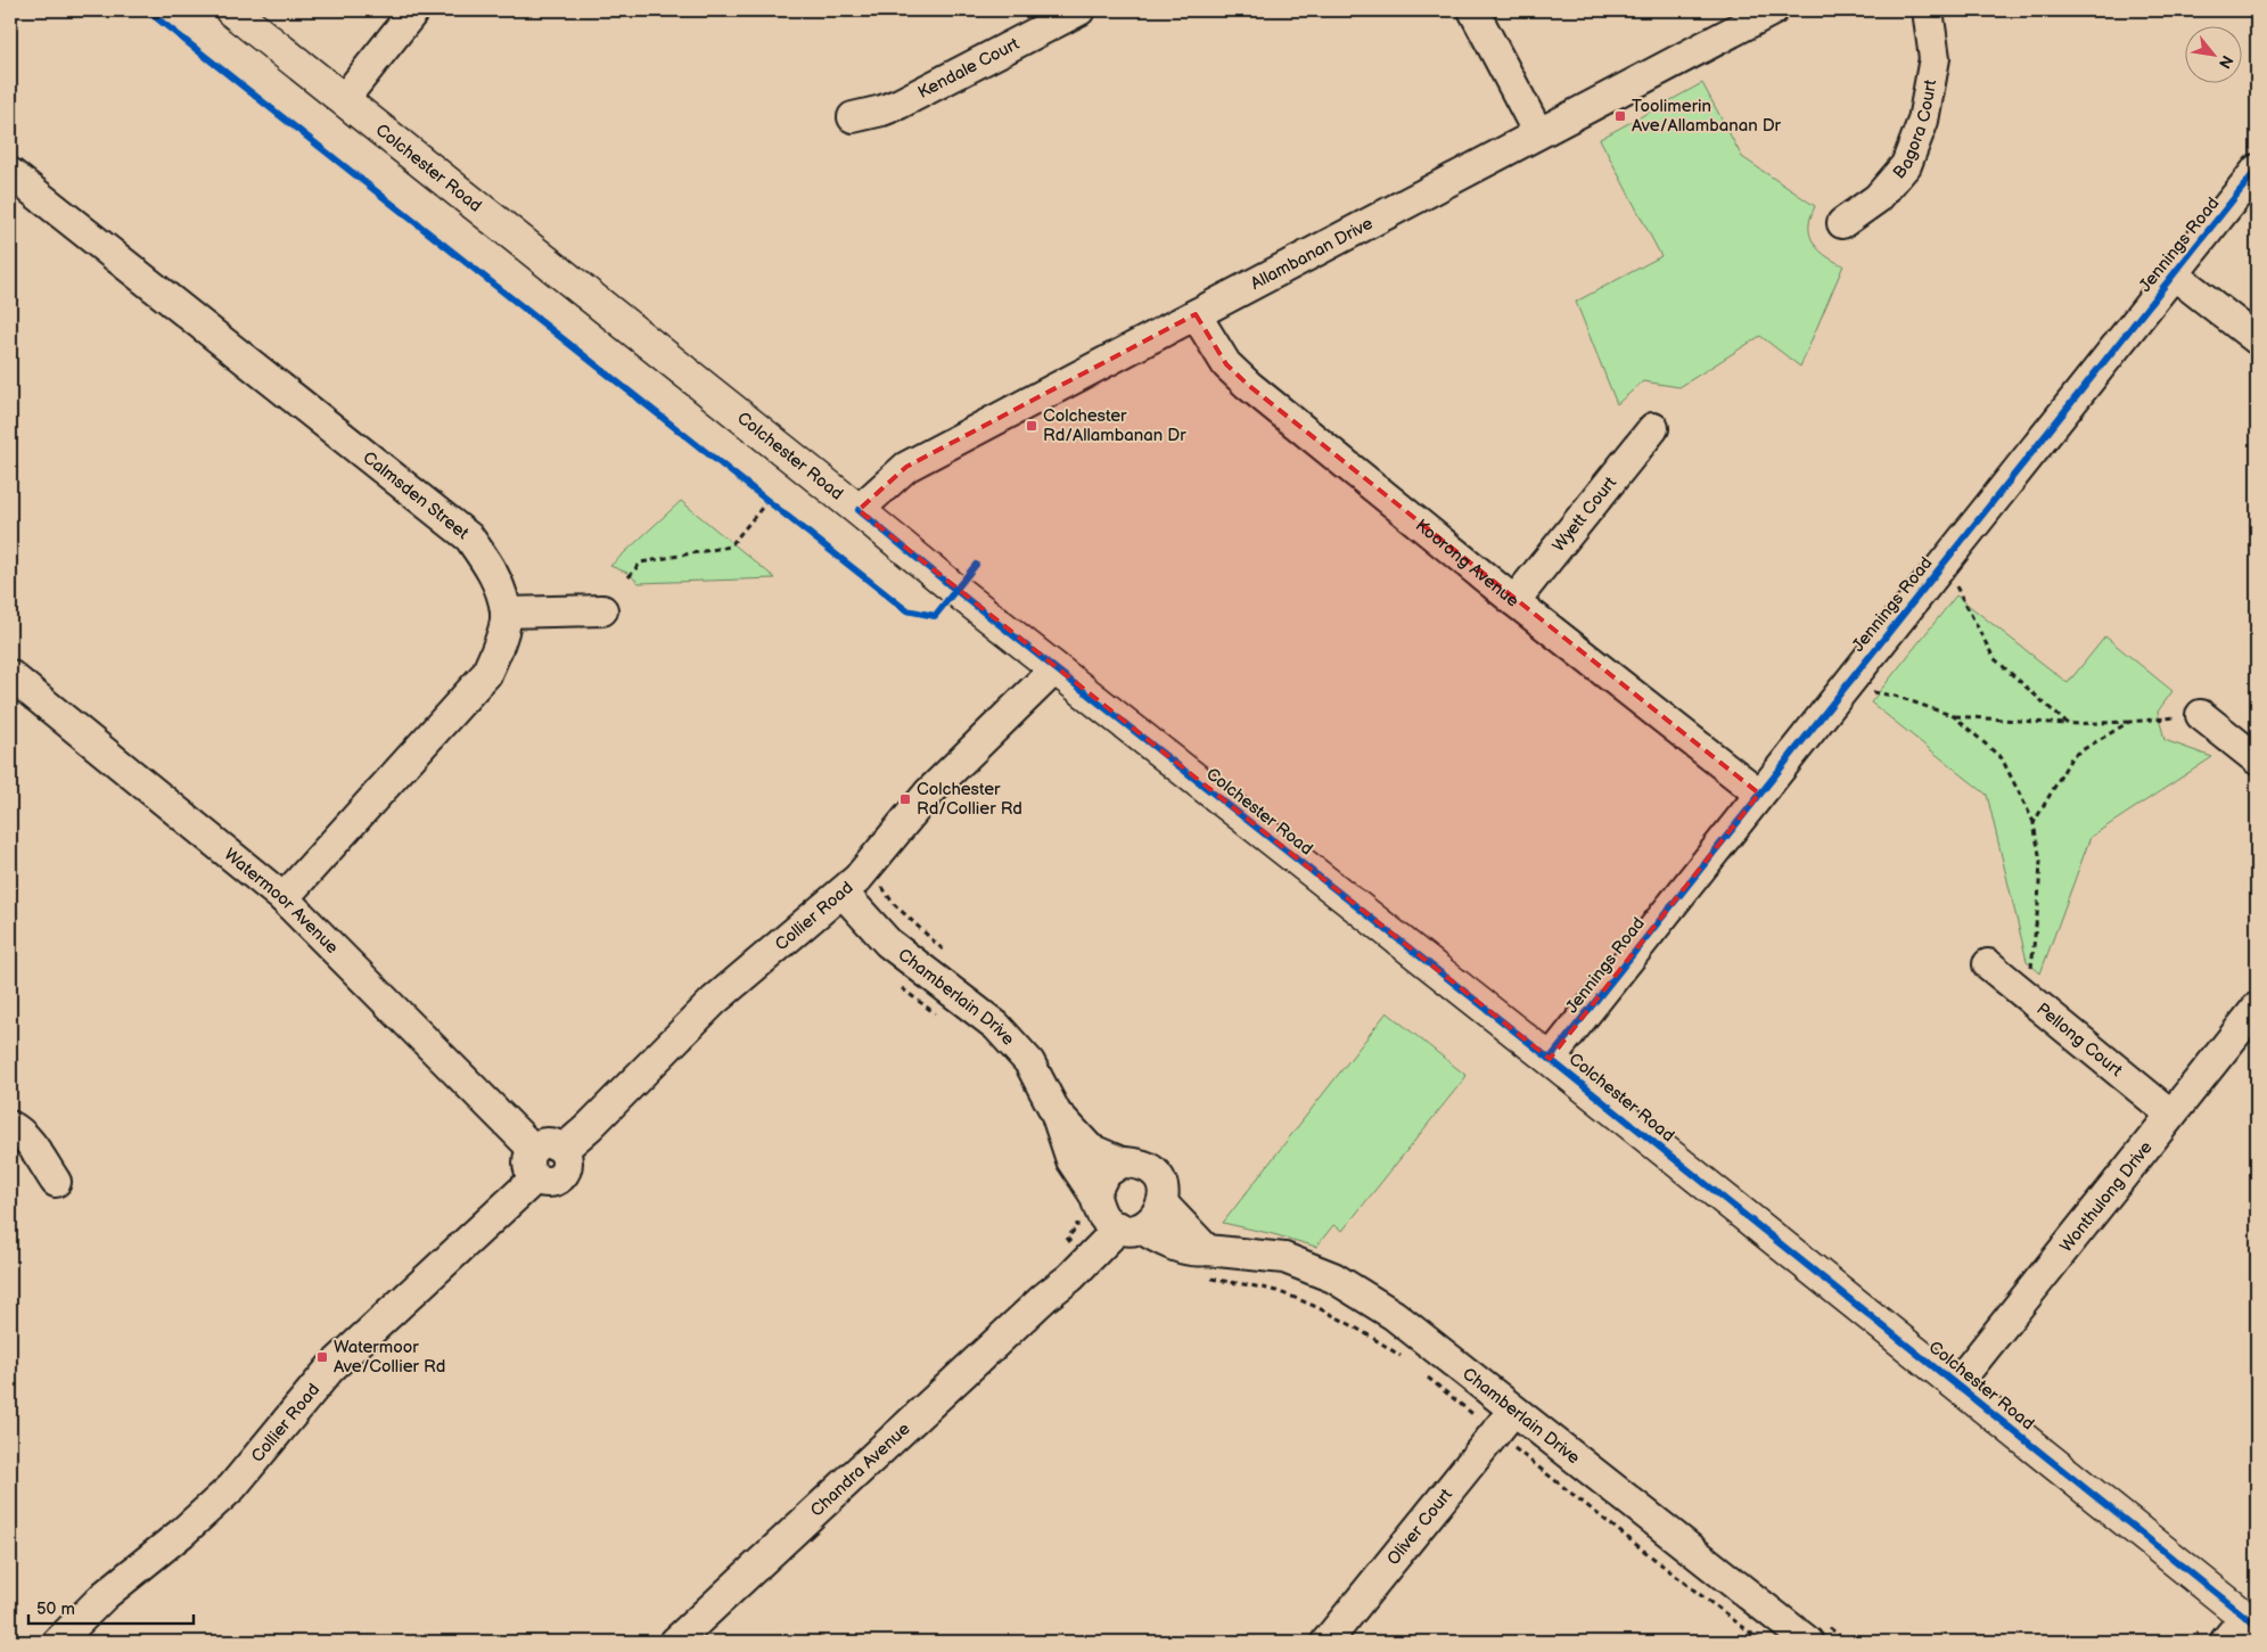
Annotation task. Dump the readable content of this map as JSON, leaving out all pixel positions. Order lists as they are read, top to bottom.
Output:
{
  "streets": {
    "main road": ["Colchester Road"],
    "street": [
      "Kendale Court",
      "Bagora Court",
      "Jennings Road",
      "Allambanan Drive",
      "Calmsden Street",
      "Wyett Court",
      "Koorong Avenue",
      "Watermoor Avenue",
      "Collier Road",
      "Chamberlain Drive",
      "Pellong Court",
      "Wonthulong Drive",
      "Chandra Avenue",
      "Oliver Court"
    ]
  },
  "crossings": [
    ["Colchester Road", "Jennings Road"],
    ["Colchester Road", "Allambanan Drive"],
    ["Colchester Road", "Collier Road"],
    ["Colchester Road", "Wonthulong Drive"],
    ["Jennings Road", "Koorong Avenue"],
    ["Allambanan Drive", "Koorong Avenue"],
    ["Calmsden Street", "Watermoor Avenue"],
    ["Wyett Court", "Koorong Avenue"],
    ["Watermoor Avenue", "Collier Road"],
    ["Collier Road", "Chamberlain Drive"],
    ["Chamberlain Drive", "Chandra Avenue"],
    ["Chamberlain Drive", "Oliver Court"],
    ["Pellong Court", "Wonthulong Drive"]
  ],
  "places": {
    "transit": [
      "Toolimerin Ave/Allambanan Dr",
      "Colchester Rd/Allambanan Dr",
      "Colchester Rd/Collier Rd",
      "Watermoor Ave/Collier Rd"
    ]
  },
  "scale_bar": "50 m",
  "north": "bottom right"
}
